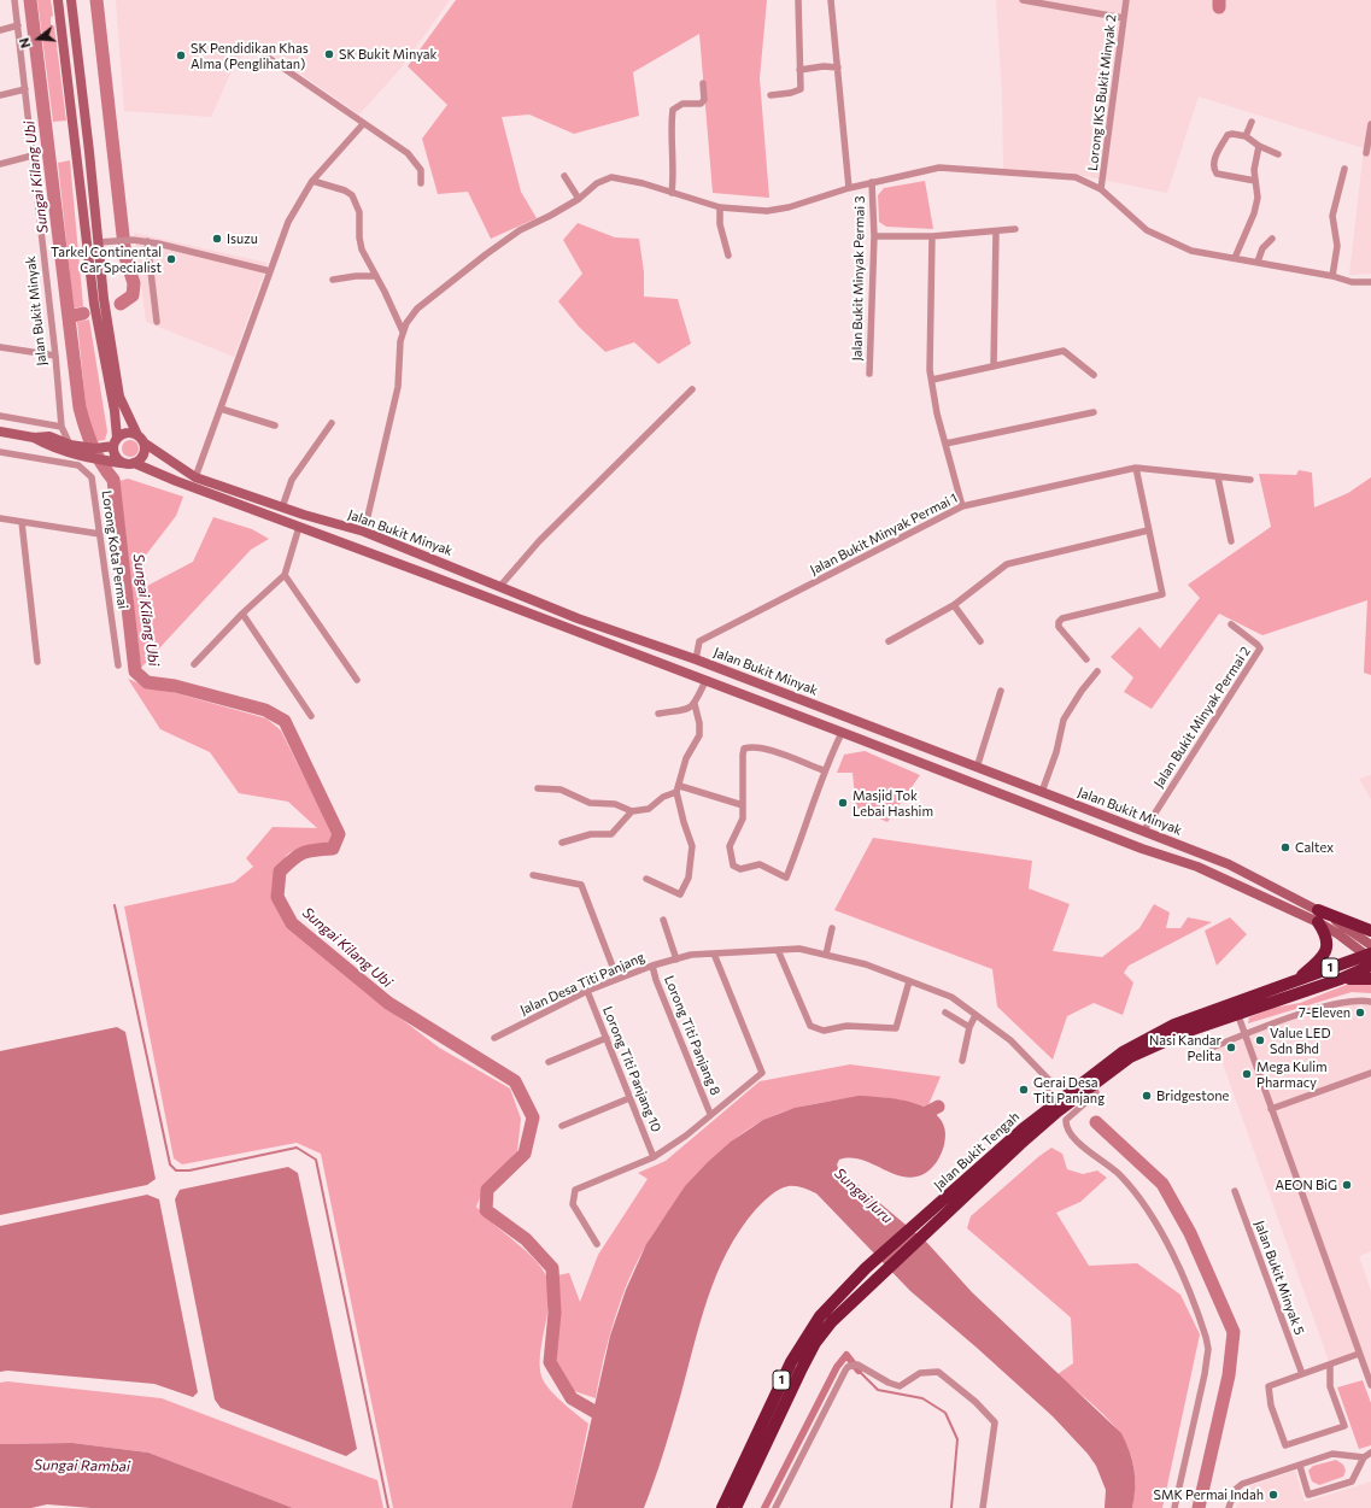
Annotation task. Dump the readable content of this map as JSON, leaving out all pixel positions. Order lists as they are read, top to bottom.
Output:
{
  "streets": {
    "highway": ["1", "Jalan Bukit Tengah"],
    "main road": ["Jalan Bukit Minyak"],
    "street": [
      "Lorong IKS Bukit Minyak 2",
      "Jalan Bukit Minyak Permai 3",
      "Jalan Bukit Minyak Permai 1",
      "Lorong Kota Permai",
      "Jalan Bukit Minyak Permai 2",
      "Jalan Desa Titi Panjang",
      "Lorong Titi Panjang 8",
      "Lorong Titi Panjang 10",
      "Jalan Bukit Minyak 5"
    ]
  },
  "crossings": [
    ["Jalan Bukit Minyak", "Jalan Bukit Minyak Permai 1"],
    ["Jalan Bukit Minyak", "Jalan Bukit Minyak Permai 2"],
    ["Jalan Bukit Minyak", "Jalan Bukit Tengah"],
    ["Jalan Desa Titi Panjang", "Lorong Titi Panjang 8"],
    ["Jalan Desa Titi Panjang", "Lorong Titi Panjang 10"]
  ],
  "water": ["Sungai Kilang Ubi", "Sungai Juru", "Sungai Rambai"],
  "places": [
    "SK Bukit Minyak",
    "SK Pendidikan Khas Alma (Penglihatan)",
    "Isuzu",
    "Tarkel Continental Car Specialist",
    "Masjid Tok Lebai Hashim",
    "Caltex",
    "7-Eleven",
    "Value LED Sdn Bhd",
    "Nasi Kandar Pelita",
    "Mega Kulim Pharmacy",
    "Gerai Desa Titi Panjang",
    "Bridgestone",
    "AEON BiG",
    "SMK Permai Indah"
  ],
  "north": "left"
}
